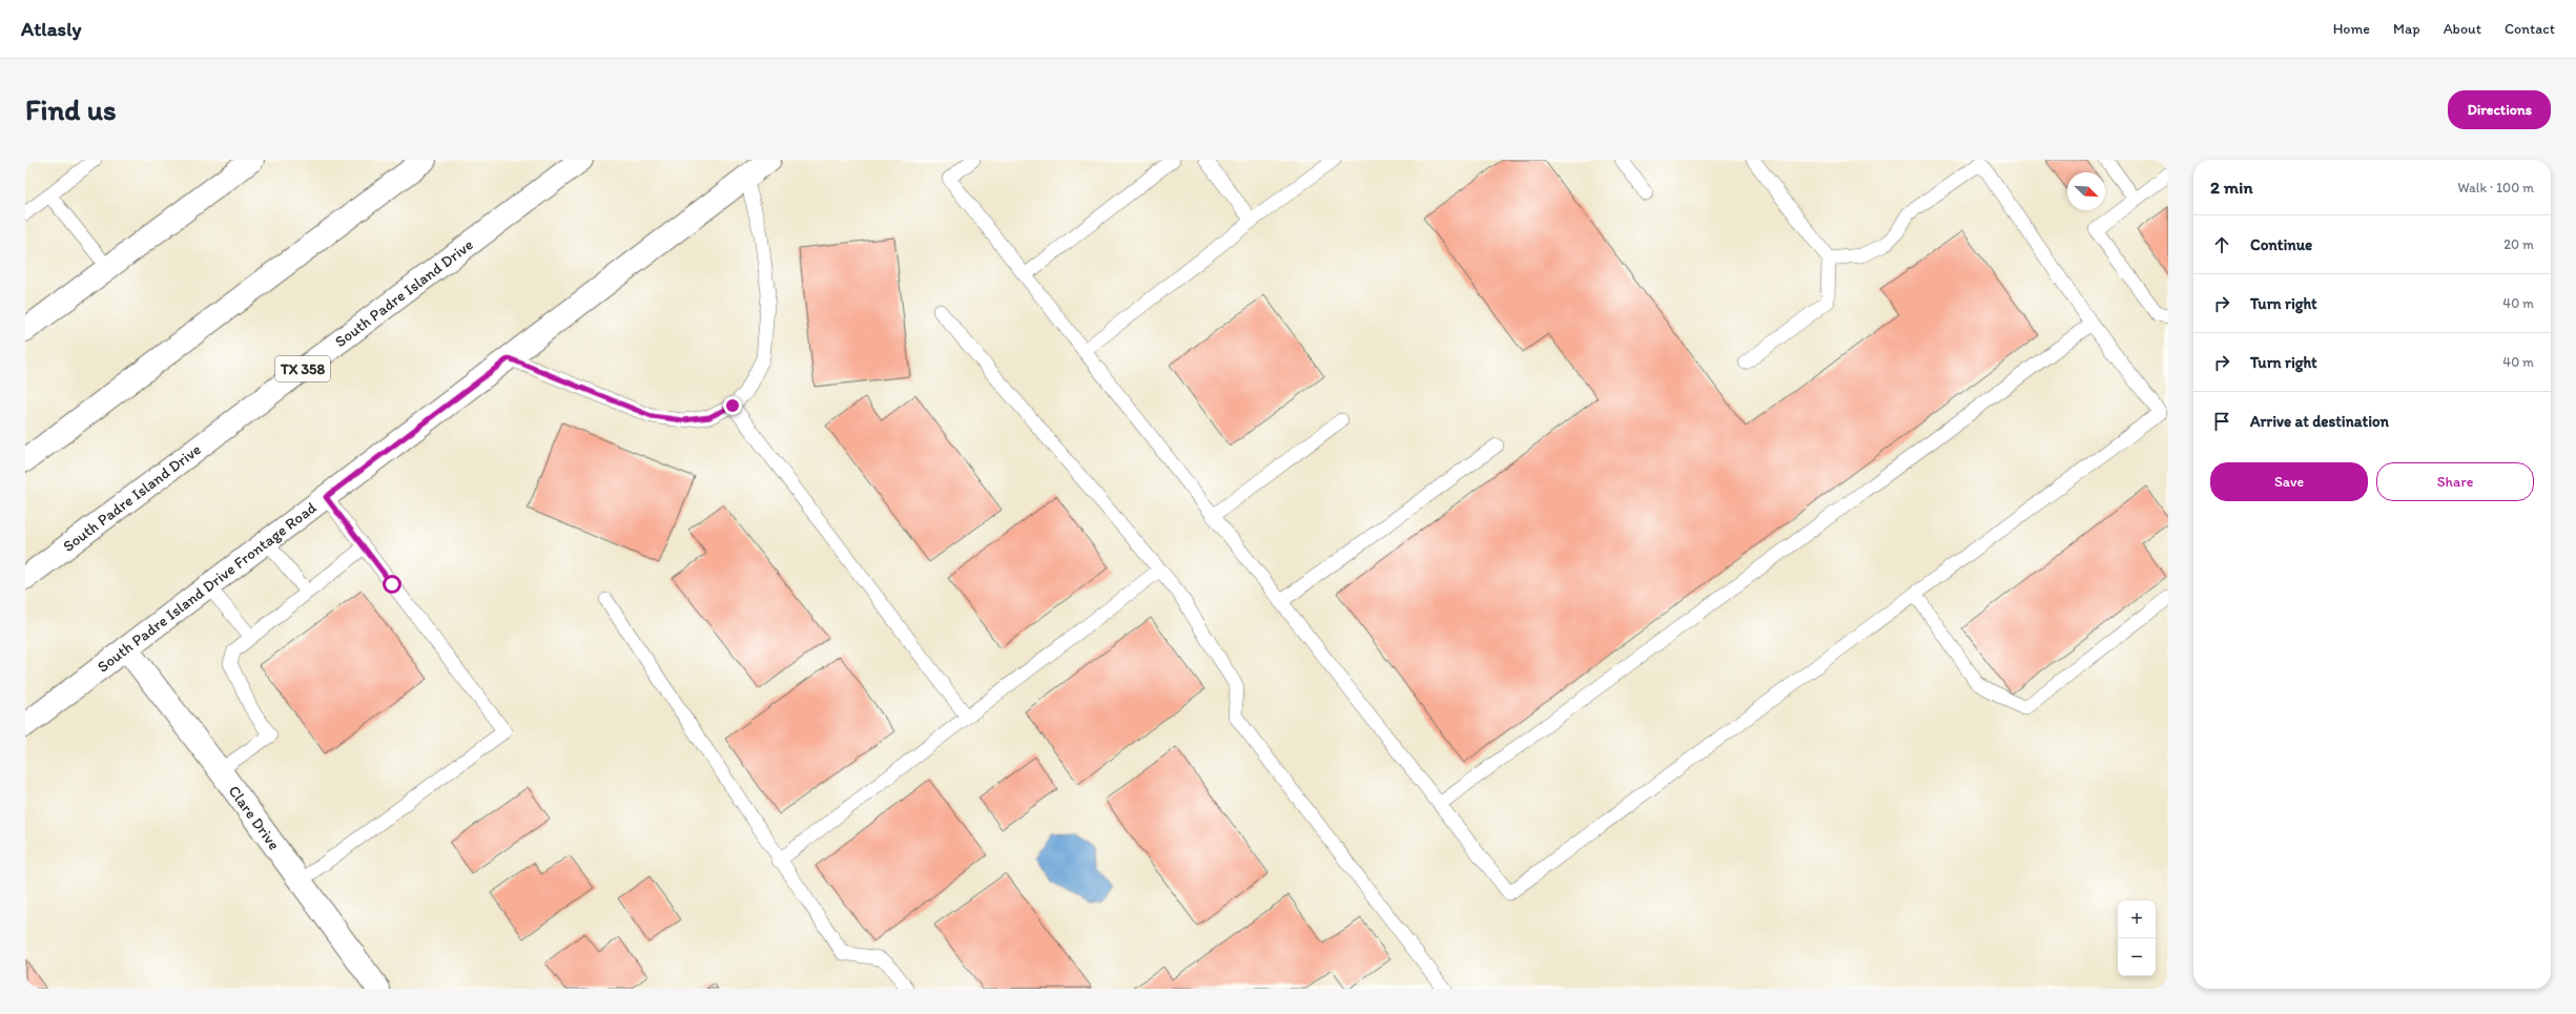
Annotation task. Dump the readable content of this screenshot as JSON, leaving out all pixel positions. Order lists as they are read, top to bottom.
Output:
{
  "streets": {
    "main road": [
      "South Padre Island Drive",
      "TX 358",
      "South Padre Island Drive Frontage Road",
      "Clare Drive"
    ]
  },
  "crossings": [
    ["South Padre Island Drive Frontage Road", "Clare Drive"]
  ],
  "north": "bottom right",
  "page": {
    "header": "Atlasly",
    "nav": [
      "Home",
      "Map",
      "About",
      "Contact"
    ],
    "buttons": [
      "Directions",
      ["Save", "Share"]
    ],
    "title": "Find us",
    "heading": ["2 min", "Walk · 100 m"],
    "list": [
      ["Continue", "20 m"],
      ["Turn right", "40 m"],
      ["Turn right", "40 m"],
      "Arrive at destination"
    ],
    "map_buttons": ["+", "−"]
  }
}
